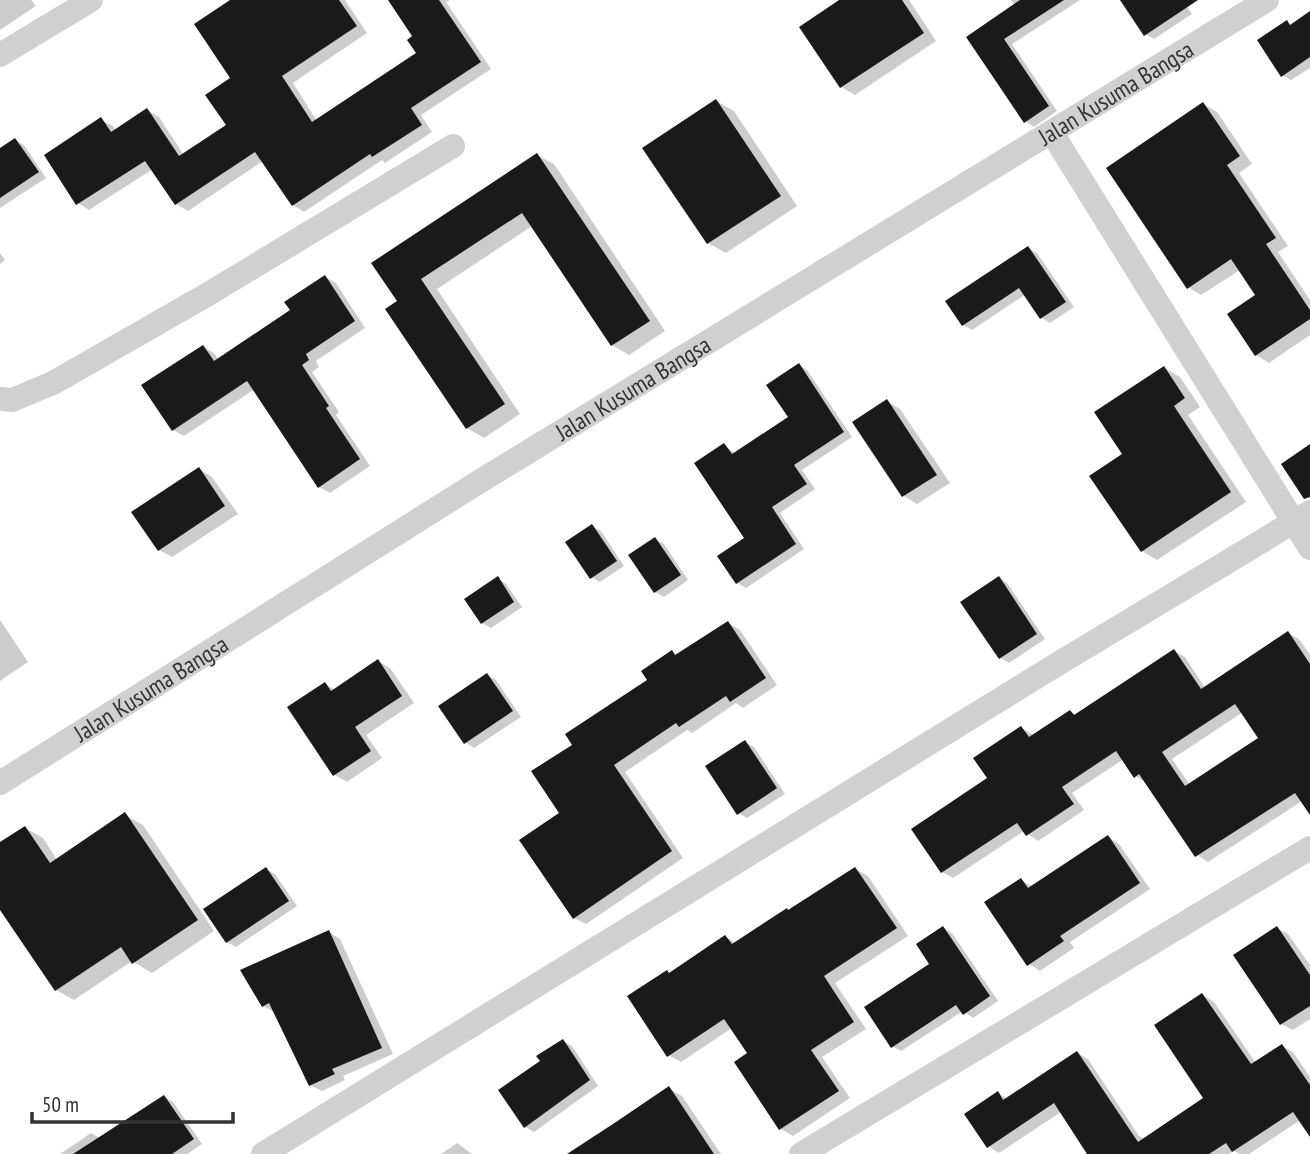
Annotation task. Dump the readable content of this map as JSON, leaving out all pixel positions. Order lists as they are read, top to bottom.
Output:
{
  "streets": {
    "street": ["Jalan Kusuma Bangsa"]
  },
  "scale_bar": "50 m"
}
